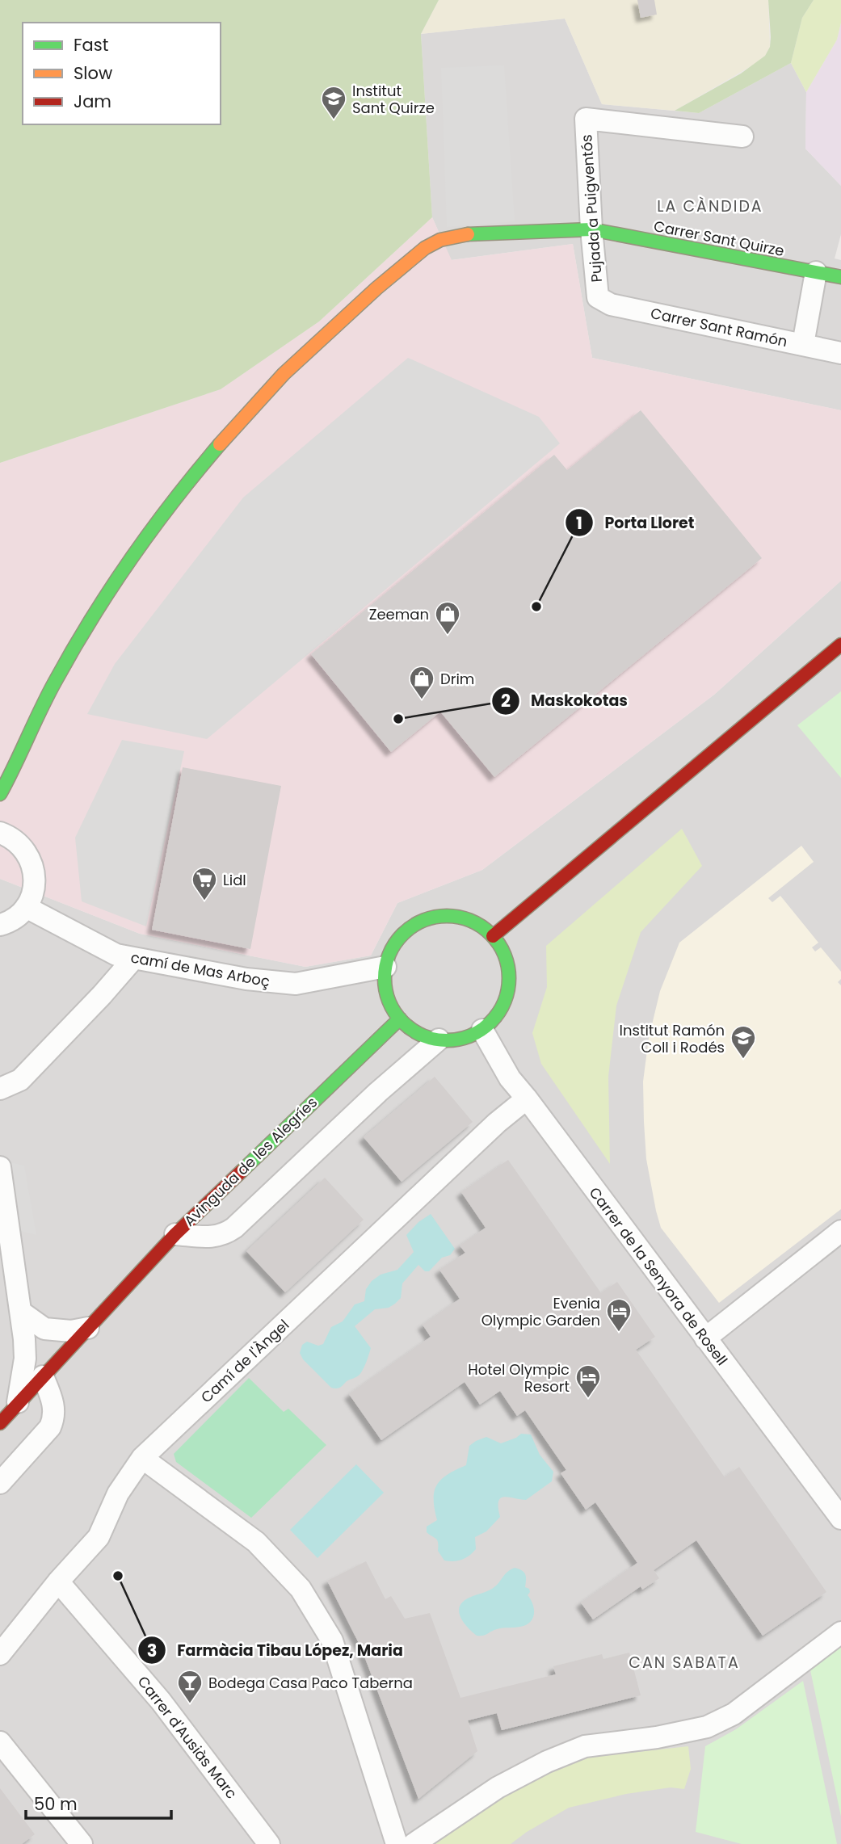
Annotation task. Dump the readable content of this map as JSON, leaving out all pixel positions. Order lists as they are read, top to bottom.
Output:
{
  "streets": {
    "main road": ["Carrer Sant Quirze", "Avinguda de les Alegríes"],
    "street": [
      "Pujada a Puigventós",
      "Carrer Sant Ramón",
      "camí de Mas Arboç",
      "Carrer de la Senyora de Rosell",
      "Camí de l'Àngel",
      "Carrer d'Ausiàs Marc"
    ]
  },
  "crossings": [
    ["Pujada a Puigventós", "Carrer Sant Quirze"],
    ["Pujada a Puigventós", "Carrer Sant Ramón"],
    ["camí de Mas Arboç", "Avinguda de les Alegríes"],
    ["camí de Mas Arboç", "Carrer de la Senyora de Rosell"],
    ["Avinguda de les Alegríes", "Carrer de la Senyora de Rosell"],
    ["Carrer de la Senyora de Rosell", "Camí de l'Àngel"],
    ["Camí de l'Àngel", "Carrer d'Ausiàs Marc"]
  ],
  "districts": ["LA CÀNDIDA", "CAN SABATA"],
  "places": {
    "school or university": ["Institut Sant Quirze", "Institut Ramón Coll i Rodés"],
    "other": ["Porta Lloret", "Maskokotas", "Farmàcia Tibau López, Maria"],
    "shop": ["Zeeman", "Drim"],
    "supermarket": ["Lidl"],
    "hotel": ["Evenia Olympic Garden", "Hotel Olympic Resort"],
    "bar": ["Bodega Casa Paco Taberna"]
  },
  "legend": ["Fast", "Slow", "Jam"],
  "scale_bar": "50 m"
}
